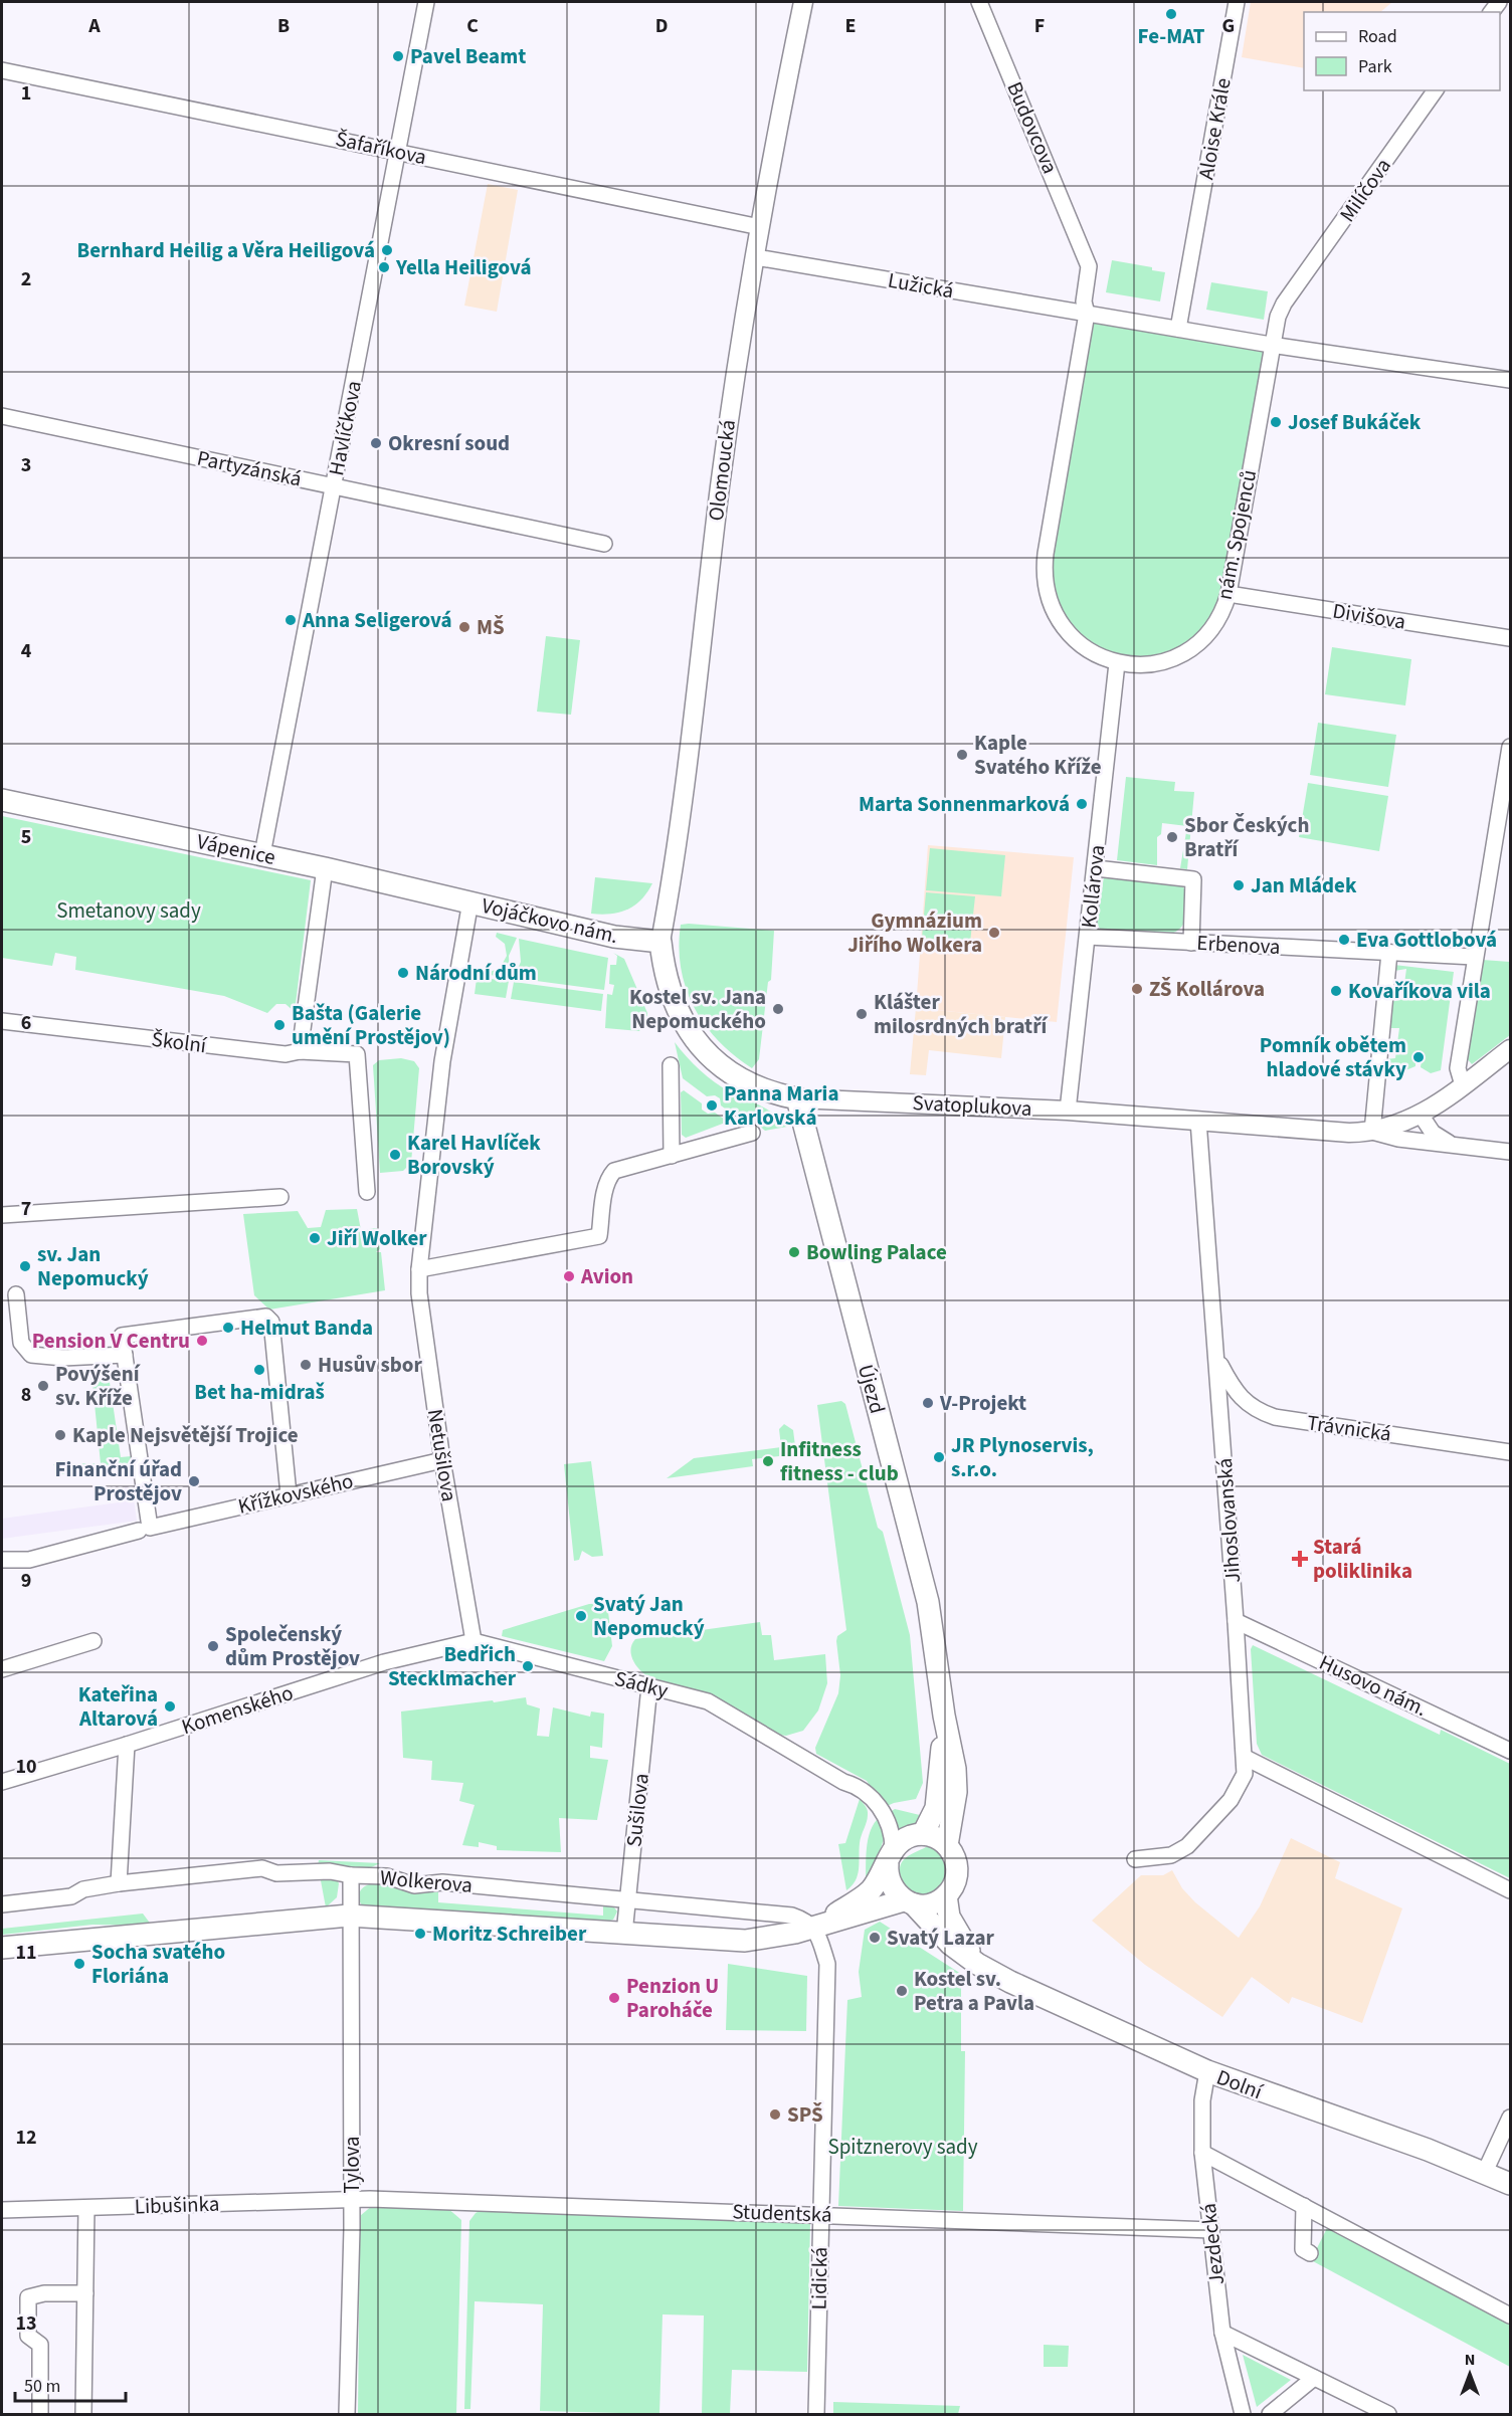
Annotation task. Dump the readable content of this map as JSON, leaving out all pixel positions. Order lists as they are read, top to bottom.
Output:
{
  "streets": {
    "main road": [
      "Vápenice",
      "Vojáčkovo nám.",
      "Svatoplukova",
      "Újezd",
      "Wolkerova",
      "Dolní"
    ],
    "street": [
      "Budovcova",
      "Aloise Krále",
      "Šafaříkova",
      "Milíčova",
      "Lužická",
      "Havlíčkova",
      "Partyzánská",
      "Olomoucká",
      "nám. Spojenců",
      "Divišova",
      "Kollárova",
      "Erbenova",
      "Školní",
      "Trávnická",
      "Netušilova",
      "Křížkovského",
      "Jihoslovanská",
      "Sádky",
      "Husovo nám.",
      "Komenského",
      "Sušilova",
      "Tylova",
      "Libušinka",
      "Studentská",
      "Jezdecká",
      "Lidická"
    ]
  },
  "crossings": [
    ["Budovcova", "nám. Spojenců"],
    ["Šafaříkova", "Havlíčkova"],
    ["Šafaříkova", "Olomoucká"],
    ["Milíčova", "nám. Spojenců"],
    ["Lužická", "Olomoucká"],
    ["Lužická", "nám. Spojenců"],
    ["Havlíčkova", "Partyzánská"],
    ["Havlíčkova", "Vápenice"],
    ["Olomoucká", "Vojáčkovo nám."],
    ["Olomoucká", "Svatoplukova"],
    ["nám. Spojenců", "Divišova"],
    ["nám. Spojenců", "Kollárova"],
    ["Vápenice", "Vojáčkovo nám."],
    ["Kollárova", "Erbenova"],
    ["Kollárova", "Svatoplukova"],
    ["Vojáčkovo nám.", "Svatoplukova"],
    ["Vojáčkovo nám.", "Netušilova"],
    ["Svatoplukova", "Újezd"],
    ["Svatoplukova", "Jihoslovanská"],
    ["Trávnická", "Jihoslovanská"],
    ["Netušilova", "Křížkovského"],
    ["Netušilova", "Sádky"],
    ["Netušilova", "Komenského"],
    ["Jihoslovanská", "Husovo nám."],
    ["Sádky", "Komenského"],
    ["Sádky", "Sušilova"],
    ["Sádky", "Wolkerova"],
    ["Sádky", "Dolní"],
    ["Sušilova", "Wolkerova"],
    ["Wolkerova", "Dolní"],
    ["Wolkerova", "Tylova"],
    ["Wolkerova", "Lidická"],
    ["Dolní", "Jezdecká"],
    ["Tylova", "Libušinka"],
    ["Tylova", "Studentská"],
    ["Libušinka", "Studentská"],
    ["Studentská", "Jezdecká"],
    ["Studentská", "Lidická"]
  ],
  "parks": ["Smetanovy sady", "Spitznerovy sady"],
  "places": {
    "other": [
      "Fe-MAT",
      "Pavel Beamt",
      "Bernhard Heilig a Věra Heiligová",
      "Yella Heiligová",
      "Josef Bukáček",
      "Okresní soud",
      "Anna Seligerová",
      "MŠ",
      "Kaple Svatého Kříže",
      "Marta Sonnenmarková",
      "Sbor Českých Bratří",
      "Jan Mládek",
      "Gymnázium Jiřího Wolkera",
      "Eva Gottlobová",
      "Národní dům",
      "ZŠ Kollárova",
      "Kovaříkova vila",
      "Kostel sv. Jana Nepomuckého",
      "Klášter milosrdných bratří",
      "Bašta (Galerie umění Prostějov)",
      "Pomník obětem hladové stávky",
      "Panna Maria Karlovská",
      "Karel Havlíček Borovský",
      "Jiří Wolker",
      "Bowling Palace",
      "sv. Jan Nepomucký",
      "Avion",
      "Helmut Banda",
      "Pension V Centru",
      "Husův sbor",
      "Bet ha-midraš",
      "Povýšení sv. Kříže",
      "V-Projekt",
      "Kaple Nejsvětější Trojice",
      "JR Plynoservis, s.r.o.",
      "Infitness fitness - club",
      "Finanční úřad Prostějov",
      "Svatý Jan Nepomucký",
      "Společenský dům Prostějov",
      "Bedřich Stecklmacher",
      "Kateřina Altarová",
      "Moritz Schreiber",
      "Svatý Lazar",
      "Socha svatého Floriána",
      "Kostel sv. Petra a Pavla",
      "Penzion U Paroháče",
      "SPŠ"
    ],
    "health": ["Stará poliklinika"]
  },
  "legend": ["Road", "Park"],
  "scale_bar": "50 m",
  "north": "top",
  "grid": {
    "columns": [
      "A",
      "B",
      "C",
      "D",
      "E",
      "F",
      "G"
    ],
    "rows": [
      "1",
      "2",
      "3",
      "4",
      "5",
      "6",
      "7",
      "8",
      "9",
      "10",
      "11",
      "12",
      "13"
    ]
  }
}
